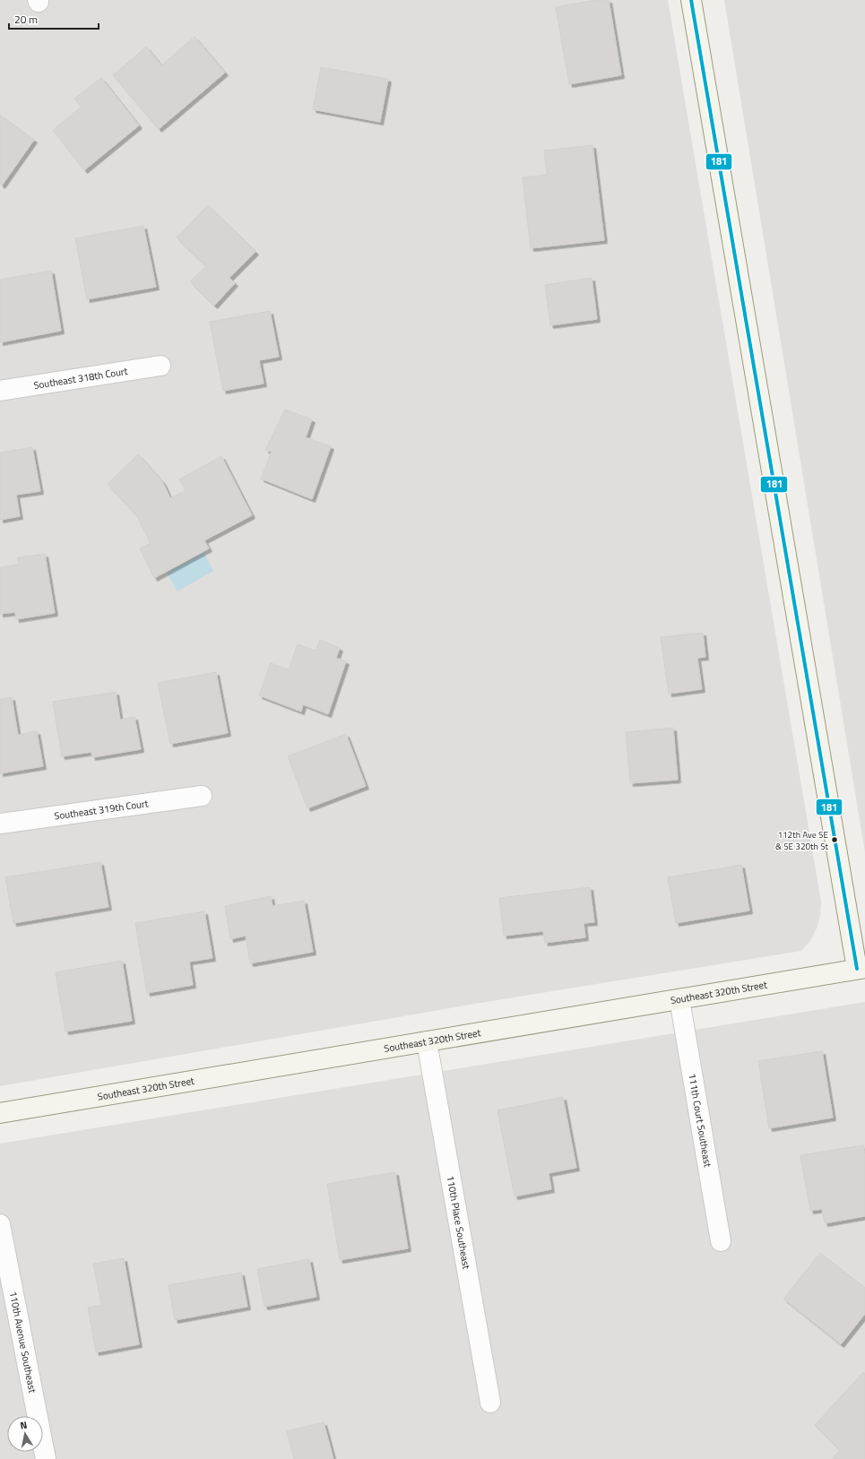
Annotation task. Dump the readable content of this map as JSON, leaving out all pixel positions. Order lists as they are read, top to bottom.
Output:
{
  "streets": {
    "street": [
      "Southeast 318th Court",
      "Southeast 319th Court",
      "Southeast 320th Street",
      "111th Court Southeast",
      "110th Place Southeast",
      "110th Avenue Southeast"
    ]
  },
  "crossings": [
    ["Southeast 320th Street", "111th Court Southeast"],
    ["Southeast 320th Street", "110th Place Southeast"]
  ],
  "places": ["112th Ave SE & SE 320th St"],
  "lines": ["transit line 181"],
  "scale_bar": "20 m",
  "north": "top"
}
